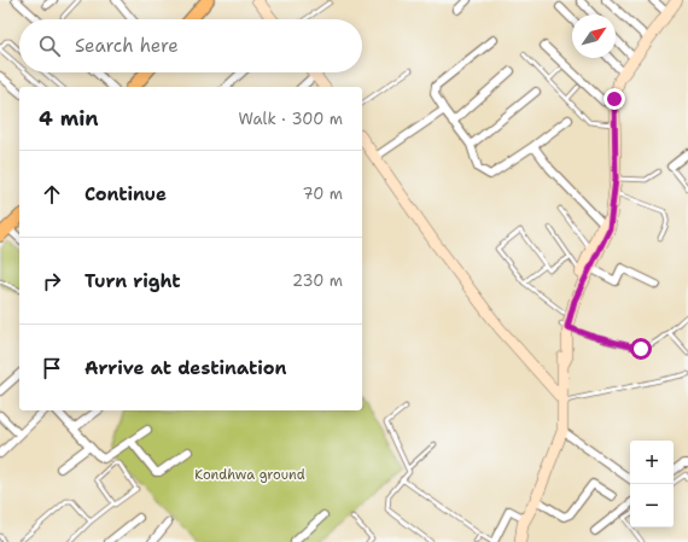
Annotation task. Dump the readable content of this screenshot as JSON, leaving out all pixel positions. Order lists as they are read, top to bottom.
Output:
{
  "parks": ["Kondhwa ground"],
  "north": "top right",
  "page": {
    "search": "Search here",
    "heading": ["4 min", "Walk · 300 m"],
    "list": [
      ["Continue", "70 m"],
      ["Turn right", "230 m"],
      "Arrive at destination"
    ],
    "map_buttons": ["+", "−"]
  }
}
